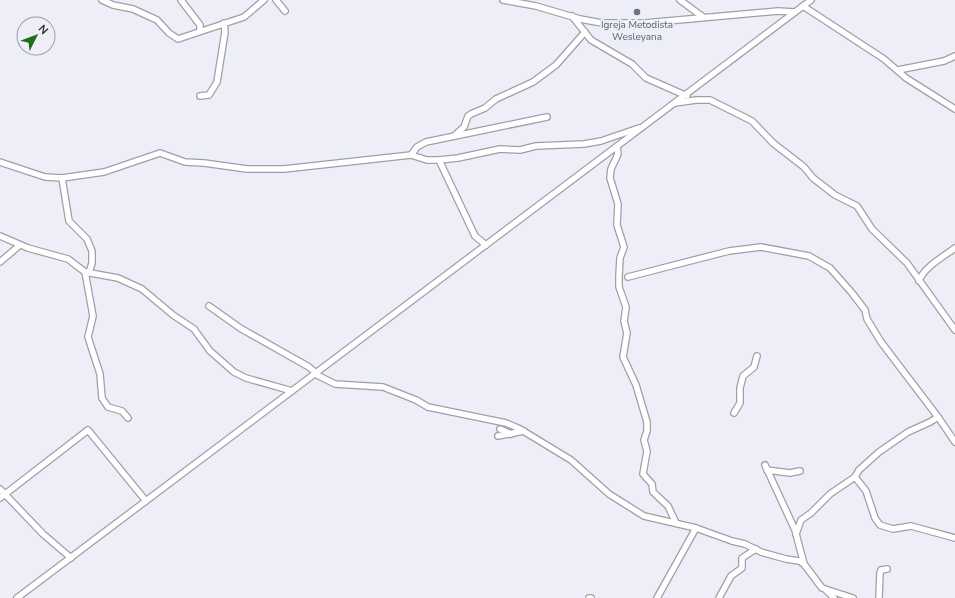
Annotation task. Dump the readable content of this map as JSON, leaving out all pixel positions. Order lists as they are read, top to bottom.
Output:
{
  "places": ["Igreja Metodista Wesleyana"],
  "north": "top right"
}
